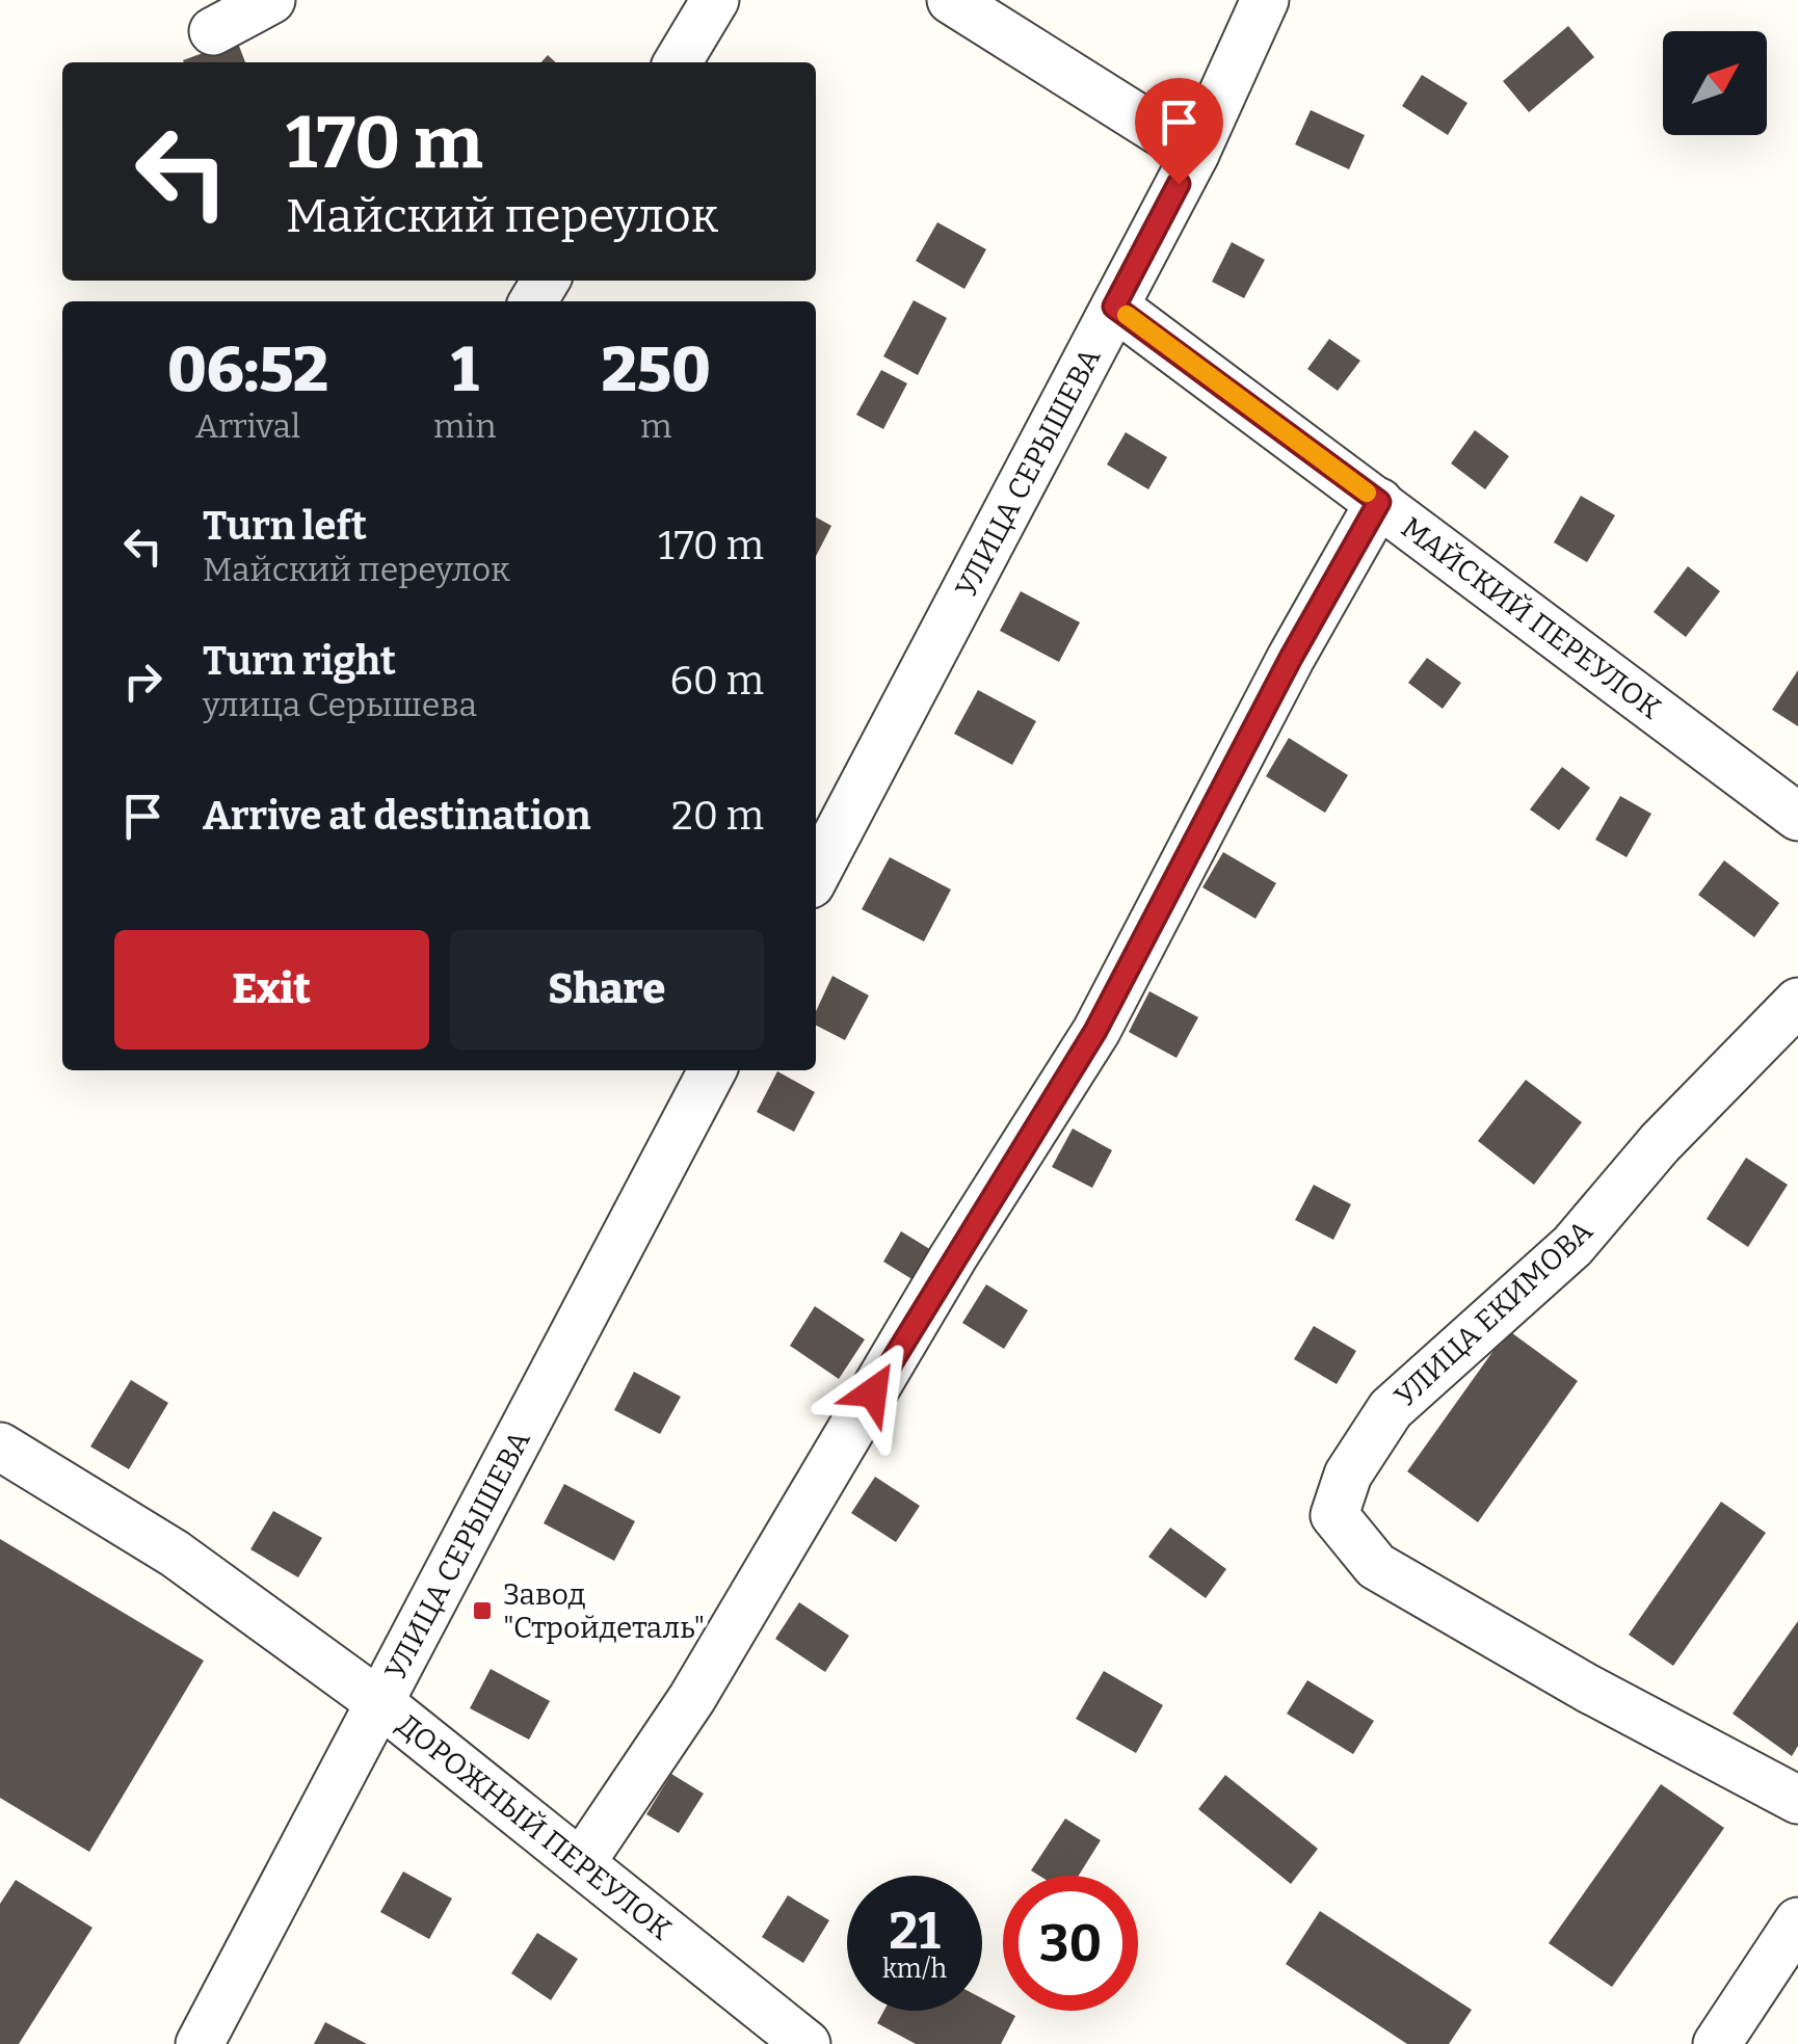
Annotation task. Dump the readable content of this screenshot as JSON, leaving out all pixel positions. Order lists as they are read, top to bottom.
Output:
{
  "streets": {
    "street": [
      "УЛИЦА СЕРЫШЕВА",
      "МАЙСКИЙ ПЕРЕУЛОК",
      "УЛИЦА ЕКИМОВА",
      "ДОРОЖНЫЙ ПЕРЕУЛОК"
    ]
  },
  "crossings": [
    ["УЛИЦА СЕРЫШЕВА", "МАЙСКИЙ ПЕРЕУЛОК"],
    ["УЛИЦА СЕРЫШЕВА", "ДОРОЖНЫЙ ПЕРЕУЛОК"]
  ],
  "places": {
    "transit": ["Завод \"Стройдеталь\""]
  },
  "north": "top right",
  "page": {
    "turn": ["170 m", "Майский переулок"],
    "eta": [
      "06:52",
      "Arrival",
      "1",
      "min",
      "250",
      "m"
    ],
    "list": [
      {
        "name": "Turn left",
        "note": "Майский переулок",
        "value": "170 m"
      },
      {
        "name": "Turn right",
        "note": "улица Серышева",
        "value": "60 m"
      },
      {
        "name": "Arrive at destination",
        "value": "20 m"
      }
    ],
    "buttons": ["Exit", "Share"],
    "speed": "21 km/h",
    "limit": "30"
  }
}
